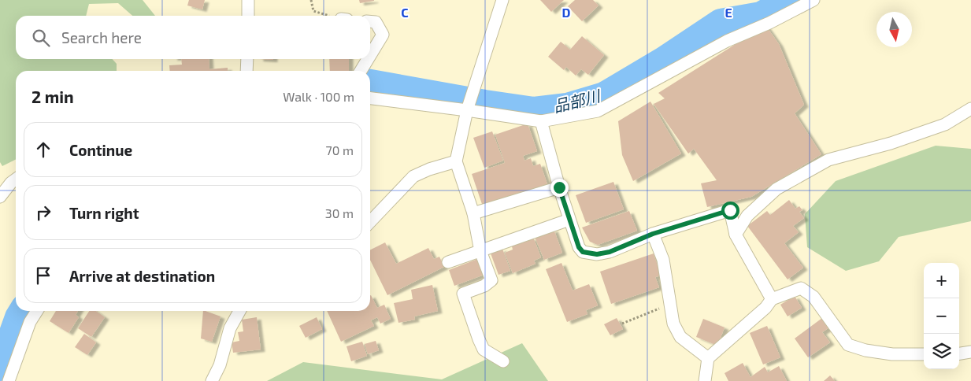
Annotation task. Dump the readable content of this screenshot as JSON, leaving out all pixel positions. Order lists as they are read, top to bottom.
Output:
{
  "water": ["品部川"],
  "north": "bottom",
  "page": {
    "search": "Search here",
    "heading": ["2 min", "Walk · 100 m"],
    "list": [
      ["Continue", "70 m"],
      ["Turn right", "30 m"],
      "Arrive at destination"
    ],
    "map_buttons": ["+", "−"]
  },
  "grid": {
    "columns": ["C", "D", "E"]
  }
}
